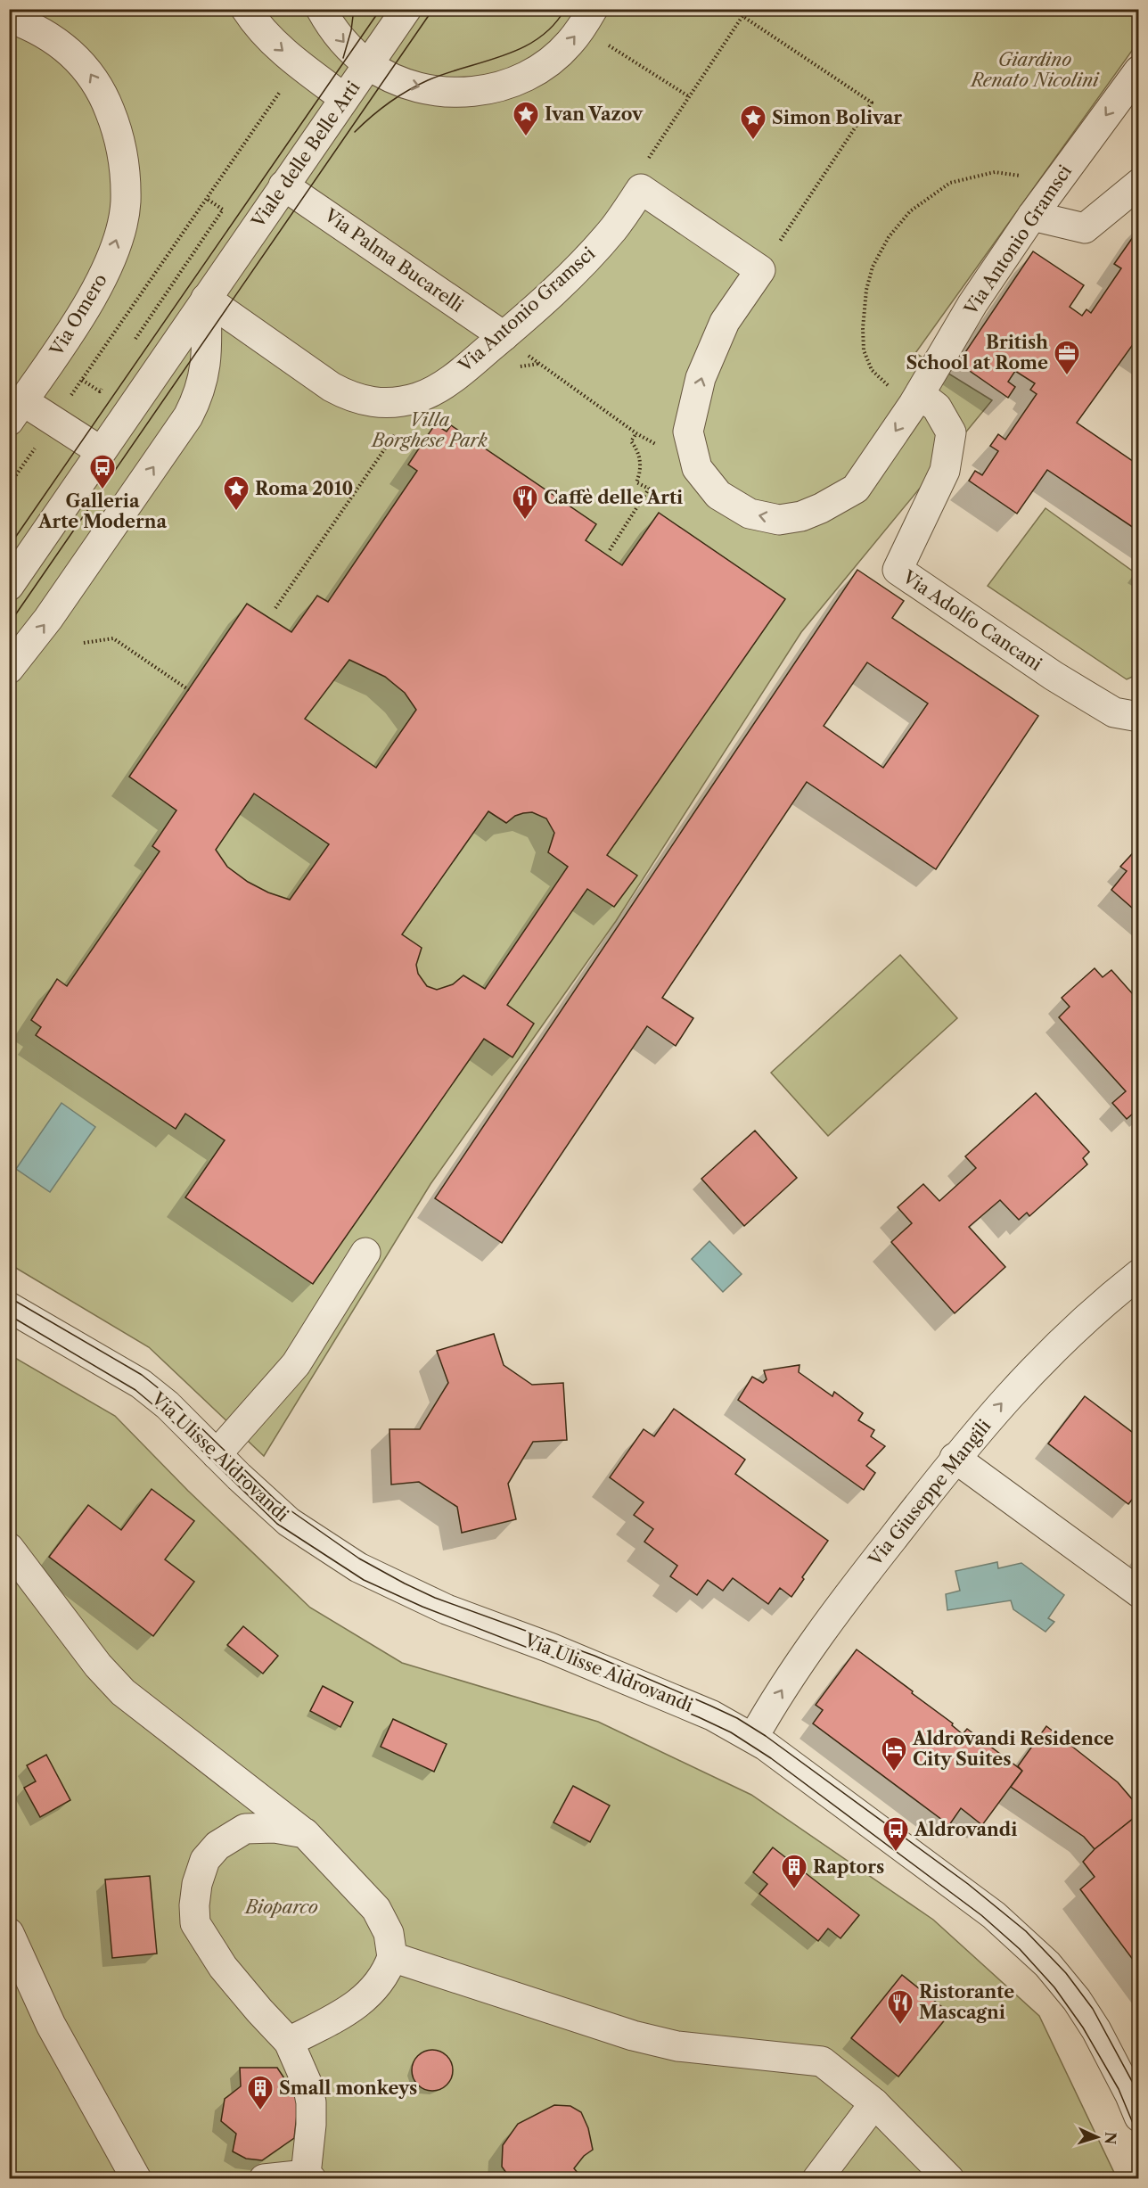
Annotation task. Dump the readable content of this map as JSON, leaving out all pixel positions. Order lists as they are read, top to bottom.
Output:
{
  "streets": {
    "street": [
      "Viale delle Belle Arti",
      "Via Antonio Gramsci",
      "Via Palma Bucarelli",
      "Via Omero",
      "Via Adolfo Cancani",
      "Via Ulisse Aldrovandi",
      "Via Giuseppe Mangili"
    ]
  },
  "crossings": [
    ["Viale delle Belle Arti", "Via Antonio Gramsci"],
    ["Viale delle Belle Arti", "Via Palma Bucarelli"],
    ["Via Antonio Gramsci", "Via Palma Bucarelli"],
    ["Via Antonio Gramsci", "Via Adolfo Cancani"],
    ["Via Ulisse Aldrovandi", "Via Giuseppe Mangili"]
  ],
  "one_way": ["Via Omero", "Via Giuseppe Mangili"],
  "parks": ["Giardino Renato Nicolini", "Villa Borghese Park", "Bioparco"],
  "places": {
    "place": ["Ivan Vazov", "Simon Bolivar", "Roma 2010"],
    "office": ["British School at Rome"],
    "bus stop": ["Galleria Arte Moderna", "Aldrovandi"],
    "restaurant": ["Caffè delle Arti", "Ristorante Mascagni"],
    "hotel": ["Aldrovandi Residence City Suites"],
    "building": ["Raptors", "Small monkeys"]
  },
  "north": "right"
}
